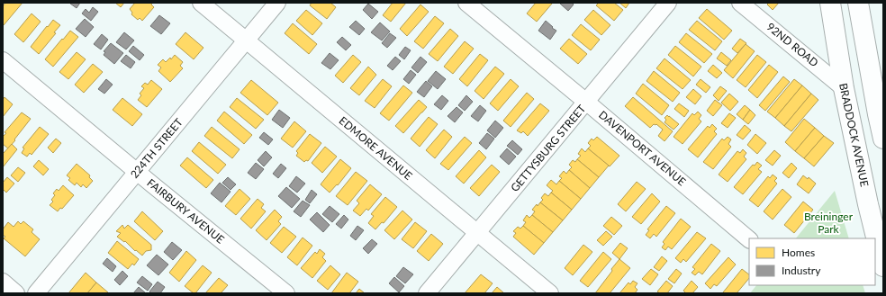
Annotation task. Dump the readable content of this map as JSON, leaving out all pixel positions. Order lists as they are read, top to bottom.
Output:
{
  "streets": {
    "main road": ["BRADDOCK AVENUE"],
    "street": [
      "92ND ROAD",
      "224TH STREET",
      "EDMORE AVENUE",
      "GETTYSBURG STREET",
      "DAVENPORT AVENUE",
      "FAIRBURY AVENUE"
    ]
  },
  "crossings": [
    ["92ND ROAD", "BRADDOCK AVENUE"],
    ["224TH STREET", "EDMORE AVENUE"],
    ["224TH STREET", "FAIRBURY AVENUE"],
    ["EDMORE AVENUE", "GETTYSBURG STREET"],
    ["GETTYSBURG STREET", "DAVENPORT AVENUE"]
  ],
  "parks": ["Breininger Park"],
  "legend": ["Homes", "Industry"]
}
